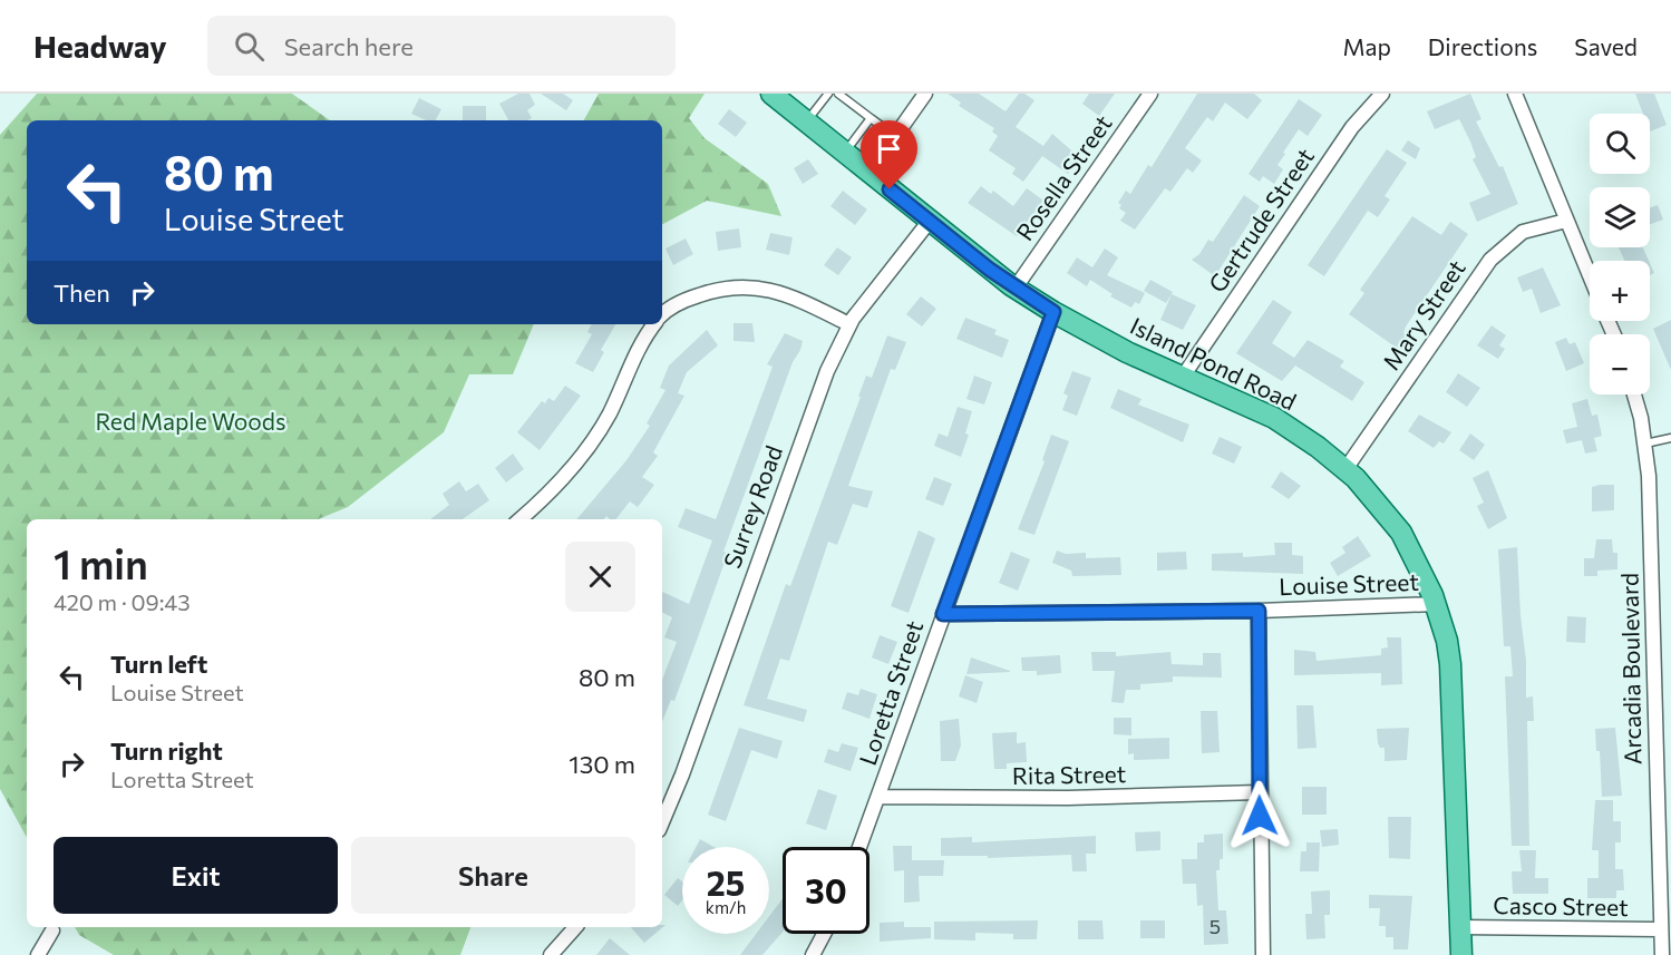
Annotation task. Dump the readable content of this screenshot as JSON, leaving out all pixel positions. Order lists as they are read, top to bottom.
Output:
{
  "streets": {
    "main road": ["Island Pond Road"],
    "street": [
      "Rosella Street",
      "Gertrude Street",
      "Mary Street",
      "Surrey Road",
      "Louise Street",
      "Arcadia Boulevard",
      "Loretta Street",
      "Rita Street",
      "Casco Street"
    ]
  },
  "crossings": [
    ["Rosella Street", "Island Pond Road"],
    ["Gertrude Street", "Island Pond Road"],
    ["Mary Street", "Island Pond Road"],
    ["Island Pond Road", "Surrey Road"],
    ["Island Pond Road", "Louise Street"],
    ["Island Pond Road", "Loretta Street"],
    ["Island Pond Road", "Casco Street"],
    ["Louise Street", "Loretta Street"],
    ["Arcadia Boulevard", "Casco Street"],
    ["Loretta Street", "Rita Street"]
  ],
  "parks": ["Red Maple Woods"],
  "house_numbers": ["5"],
  "page": {
    "header": "Headway",
    "search": "Search here",
    "nav": ["Map", "Directions", "Saved"],
    "map_buttons": ["+", "−"],
    "turn": ["80 m", "Louise Street"],
    "then": "Then",
    "heading": ["1 min", "420 m · 09:43"],
    "list": [
      {
        "name": "Turn left",
        "note": "Louise Street",
        "value": "80 m"
      },
      {
        "name": "Turn right",
        "note": "Loretta Street",
        "value": "130 m"
      }
    ],
    "buttons": ["Exit", "Share"],
    "speed": "25 km/h",
    "limit": "30"
  }
}
